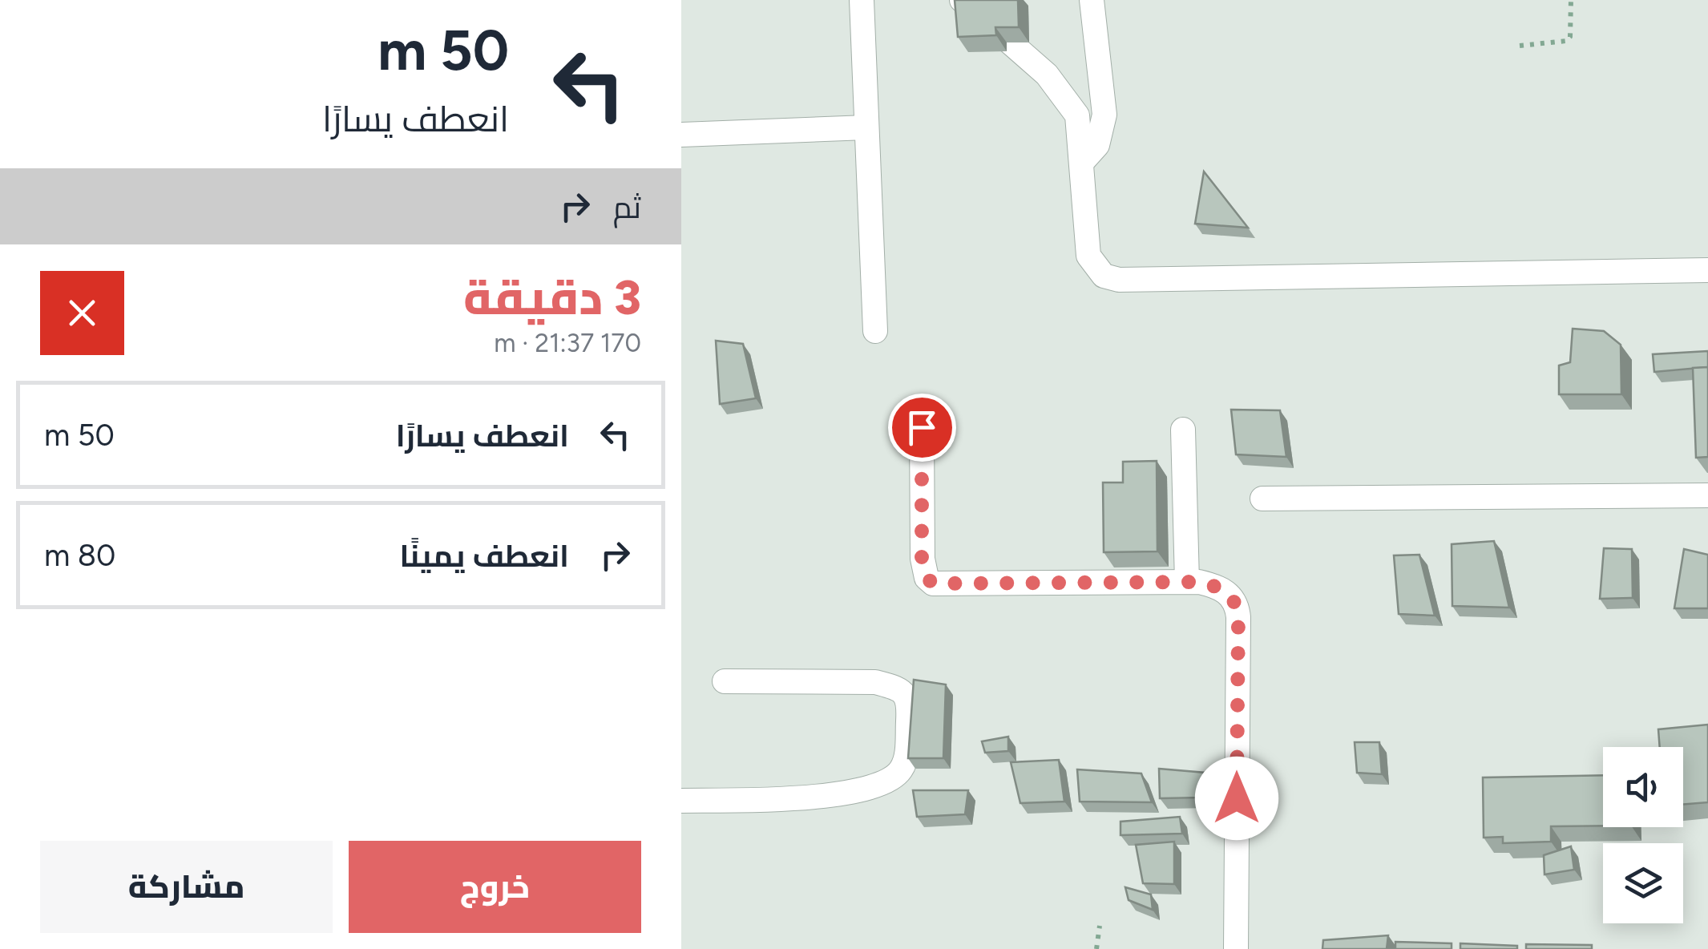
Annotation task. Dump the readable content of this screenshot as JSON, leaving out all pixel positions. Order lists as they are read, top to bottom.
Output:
{
  "page": {
    "turn": ["50 m", "انعطف يسارًا"],
    "then": "ثم",
    "heading": ["3 دقيقة", "170 m · 21:37"],
    "list": [
      {
        "name": "انعطف يسارًا",
        "value": "50 m"
      },
      {
        "name": "انعطف يمينًا",
        "value": "80 m"
      }
    ],
    "buttons": ["خروج", "مشاركة"]
  }
}
